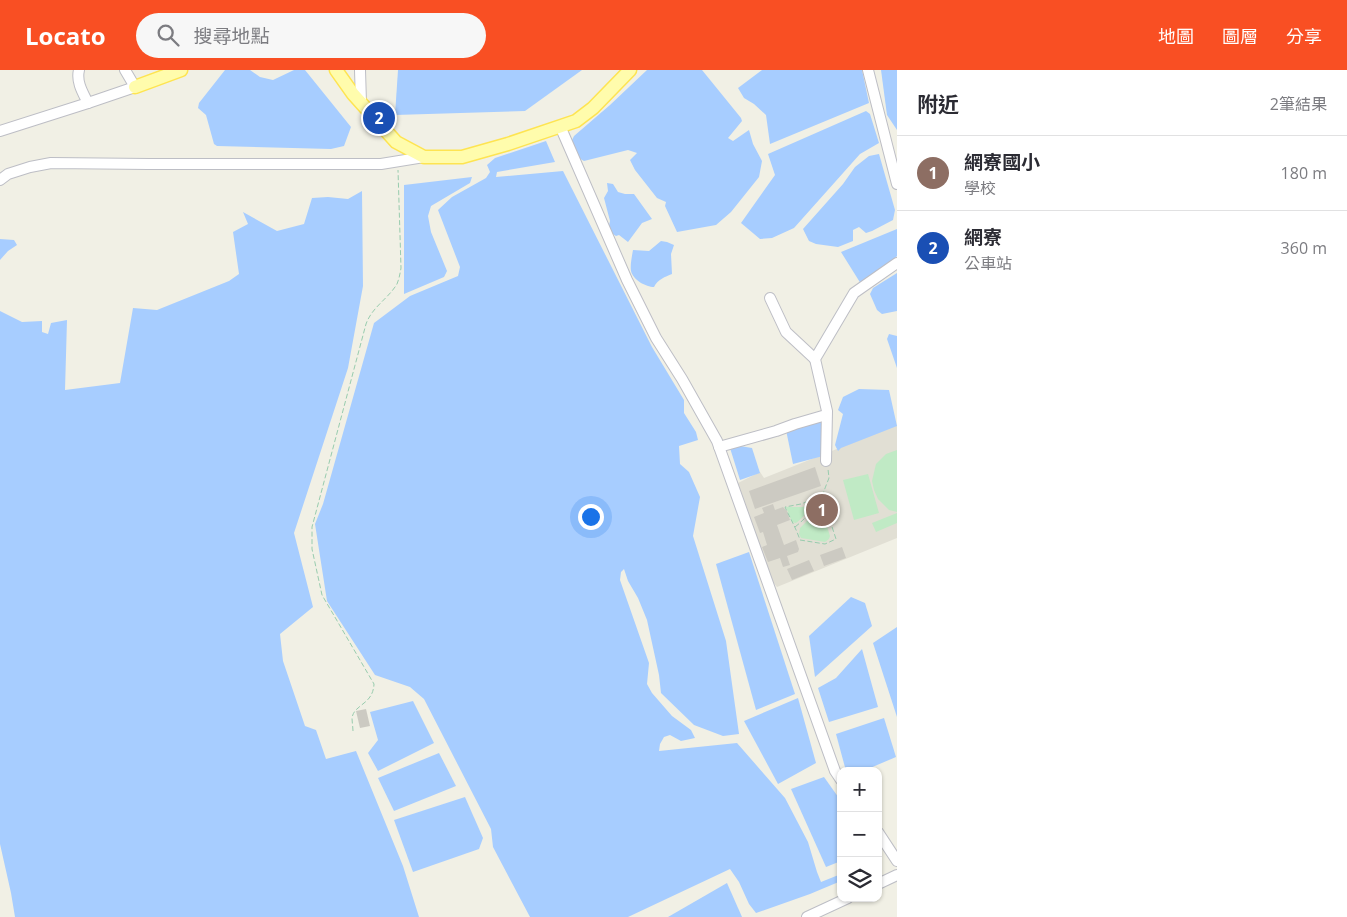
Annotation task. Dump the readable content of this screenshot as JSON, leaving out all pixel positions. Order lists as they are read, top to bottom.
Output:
{
  "page": {
    "header": "Locato",
    "search": "搜尋地點",
    "nav": ["地圖", "圖層", "分享"],
    "heading": ["附近", "2筆結果"],
    "pins": ["2", "1"],
    "list": [
      {
        "mark": "1",
        "name": "網寮國小",
        "note": "學校",
        "value": "180 m"
      },
      {
        "mark": "2",
        "name": "網寮",
        "note": "公車站",
        "value": "360 m"
      }
    ],
    "map_buttons": ["+", "−"]
  }
}
